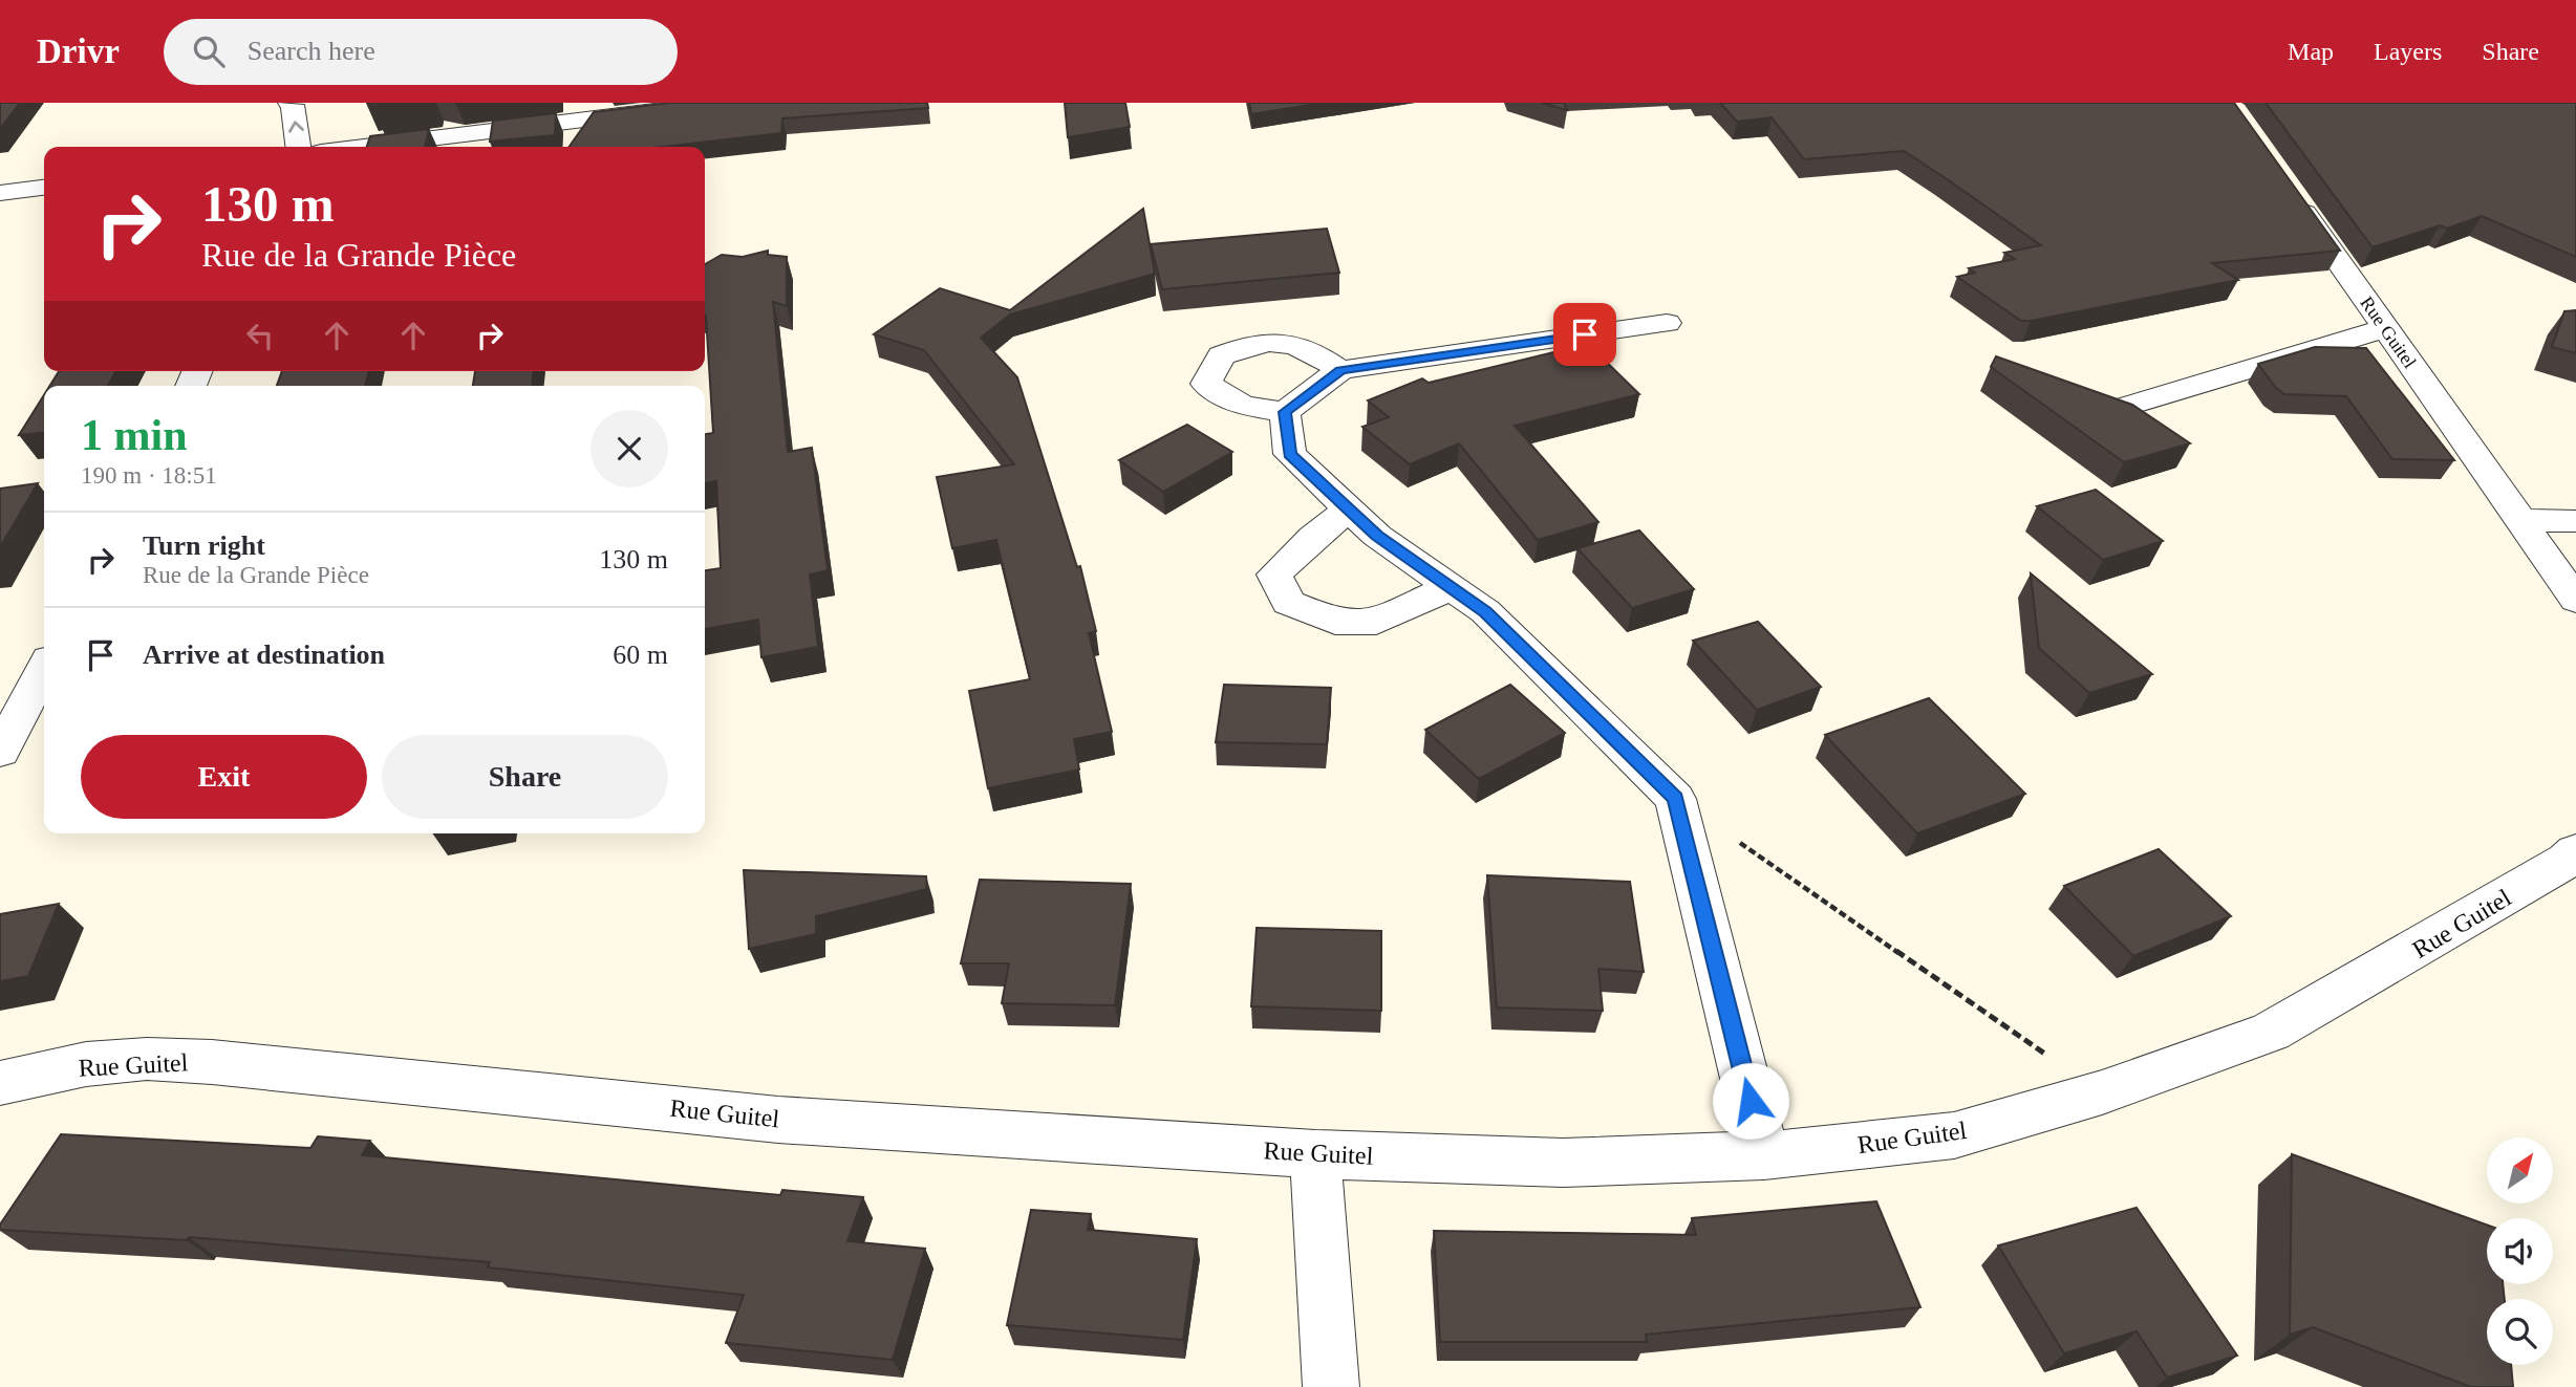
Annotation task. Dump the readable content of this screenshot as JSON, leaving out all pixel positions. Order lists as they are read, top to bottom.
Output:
{
  "streets": {
    "street": ["Rue Guitel"]
  },
  "north": "top right",
  "page": {
    "header": "Drivr",
    "search": "Search here",
    "nav": ["Map", "Layers", "Share"],
    "turn": ["130 m", "Rue de la Grande Pièce"],
    "heading": ["1 min", "190 m · 18:51"],
    "list": [
      {
        "name": "Turn right",
        "note": "Rue de la Grande Pièce",
        "value": "130 m"
      },
      {
        "name": "Arrive at destination",
        "value": "60 m"
      }
    ],
    "buttons": ["Exit", "Share"]
  }
}
